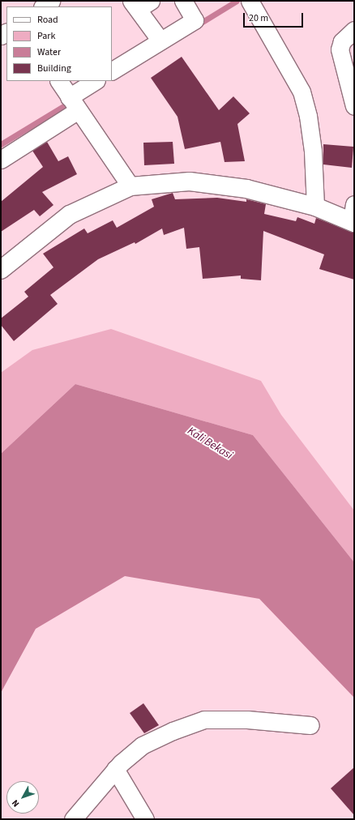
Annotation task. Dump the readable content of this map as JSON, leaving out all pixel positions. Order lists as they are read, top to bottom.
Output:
{
  "water": ["Kali Bekasi"],
  "legend": [
    "Road",
    "Park",
    "Water",
    "Building"
  ],
  "scale_bar": "20 m",
  "north": "bottom left"
}
